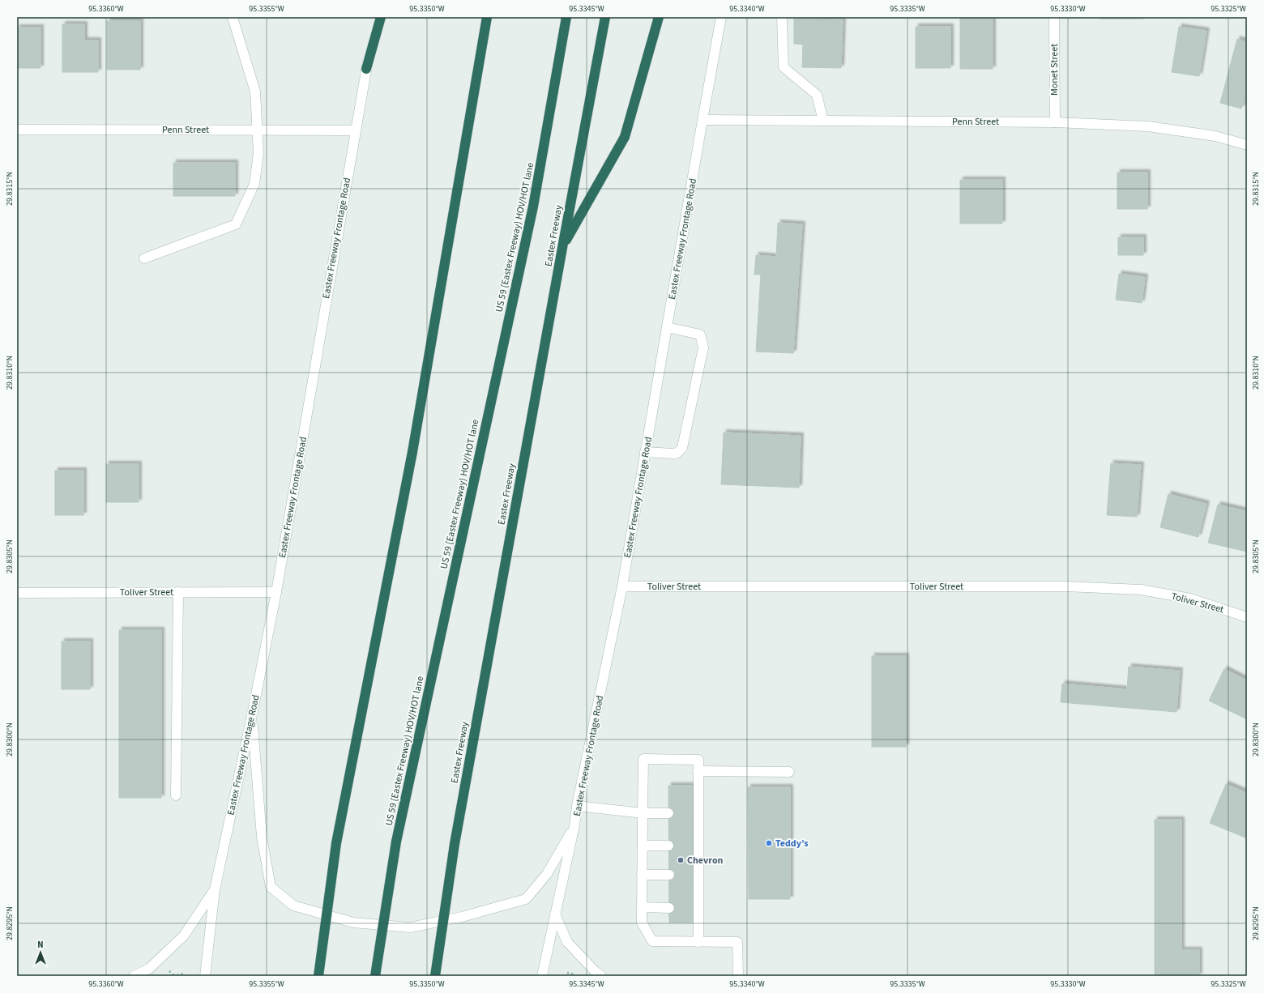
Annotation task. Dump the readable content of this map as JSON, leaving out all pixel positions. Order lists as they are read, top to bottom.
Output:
{
  "streets": {
    "highway": ["Eastex Freeway", "US 59 (Eastex Freeway) HOV/HOT lane"],
    "main road": [
      "Monet Street",
      "Penn Street",
      "Eastex Freeway Frontage Road",
      "Toliver Street"
    ]
  },
  "crossings": [
    ["Monet Street", "Penn Street"],
    ["Penn Street", "Eastex Freeway Frontage Road"],
    ["Eastex Freeway Frontage Road", "Toliver Street"]
  ],
  "places": ["Teddy’s", "Chevron"],
  "north": "top",
  "coordinates": [
    "95.3360°W",
    "95.3355°W",
    "95.3350°W",
    "95.3345°W",
    "95.3340°W",
    "95.3335°W",
    "95.3330°W",
    "95.3325°W",
    "29.8315°N",
    "29.8310°N",
    "29.8305°N",
    "29.8300°N",
    "29.8295°N"
  ]
}
